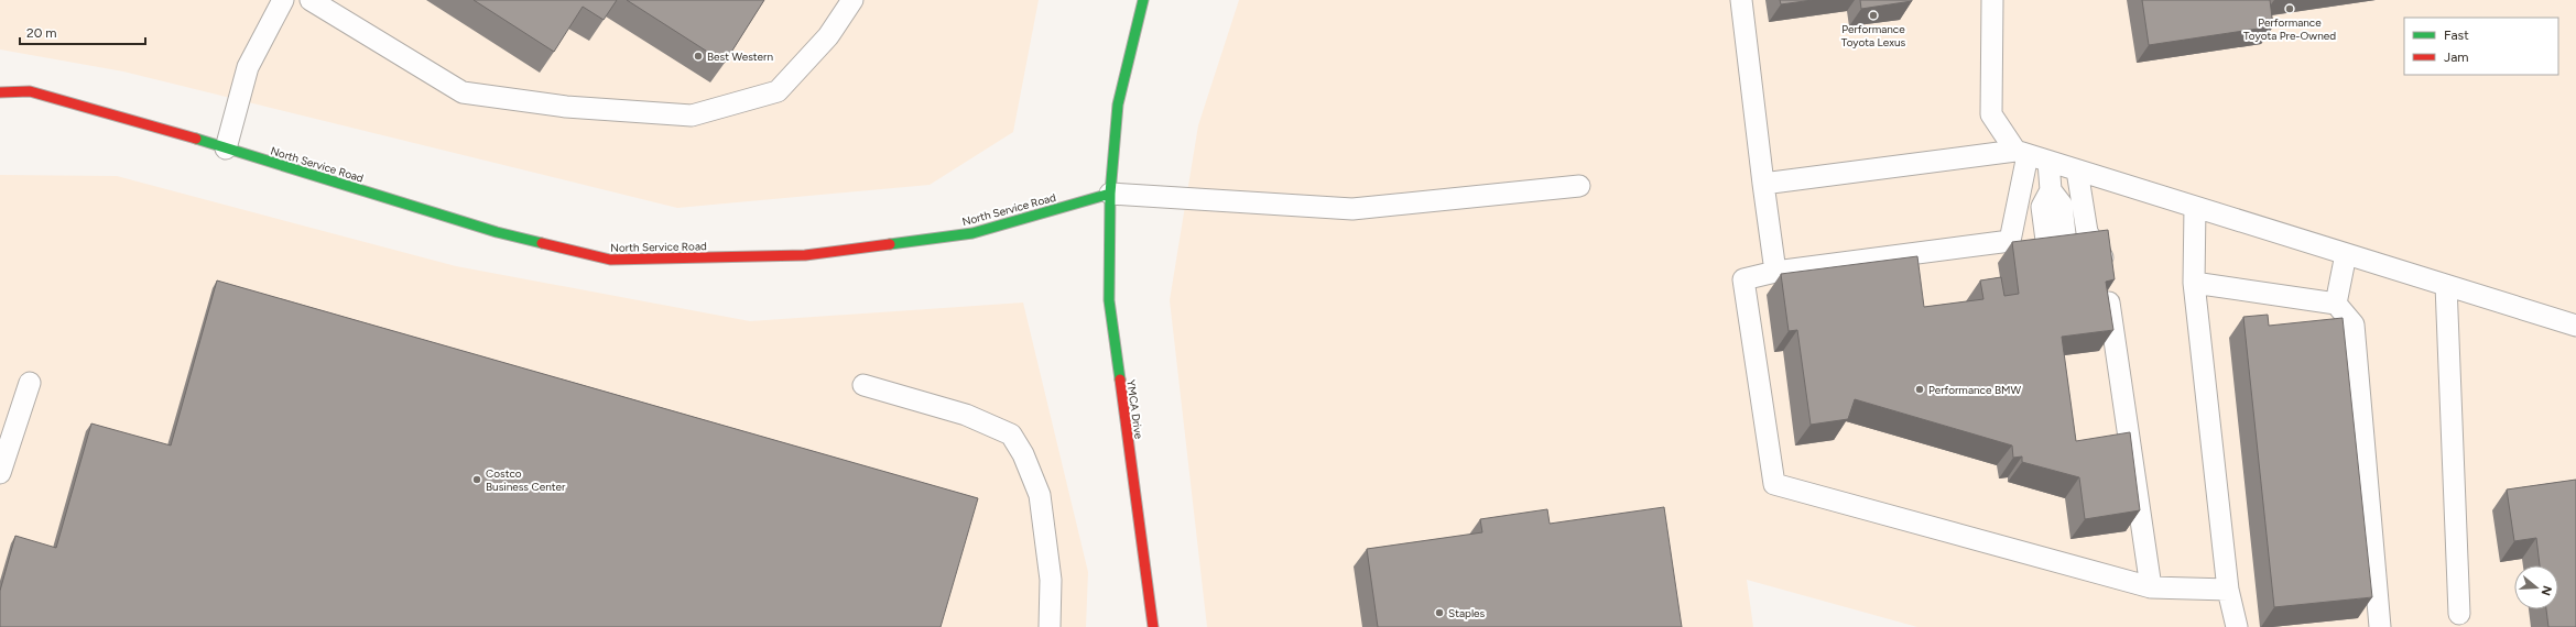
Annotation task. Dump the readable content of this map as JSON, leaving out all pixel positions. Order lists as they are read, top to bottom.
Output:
{
  "streets": {
    "street": ["North Service Road", "YMCA Drive"]
  },
  "crossings": [
    ["North Service Road", "YMCA Drive"]
  ],
  "places": [
    "Performance Toyota Pre-Owned",
    "Performance Toyota Lexus",
    "Best Western",
    "Performance BMW",
    "Costco Business Center",
    "Staples"
  ],
  "legend": ["Fast", "Jam"],
  "scale_bar": "20 m",
  "north": "right"
}
